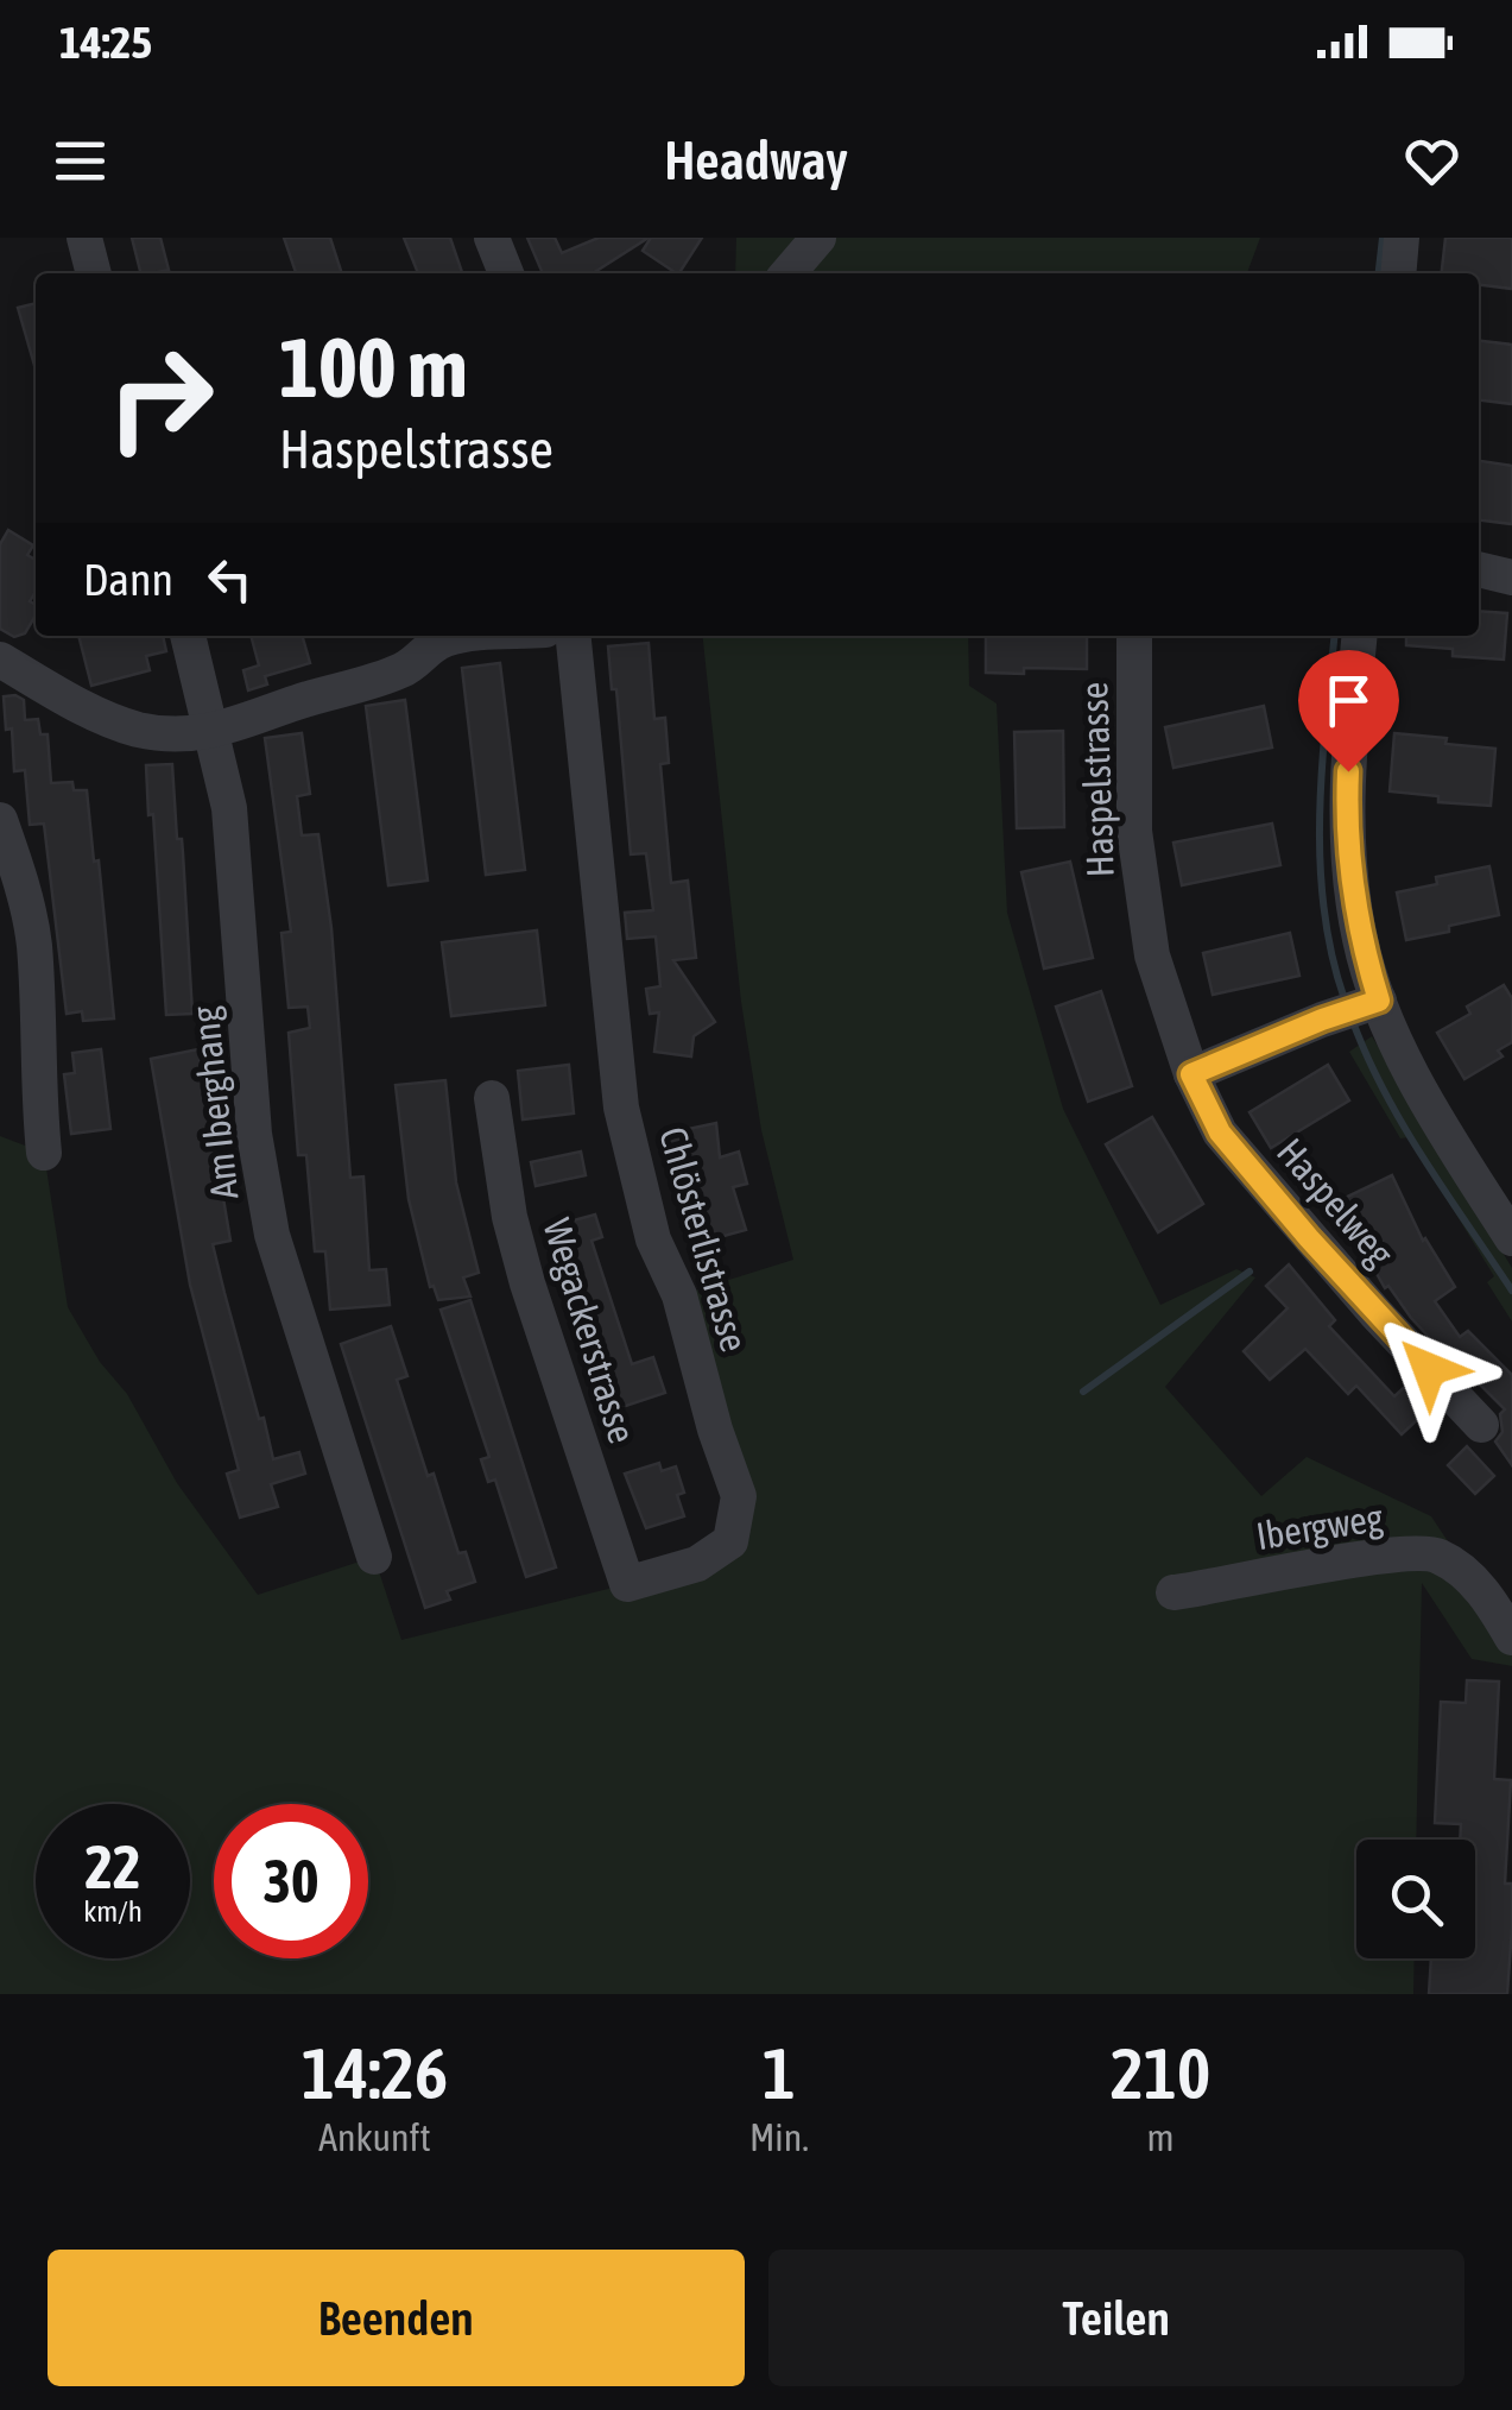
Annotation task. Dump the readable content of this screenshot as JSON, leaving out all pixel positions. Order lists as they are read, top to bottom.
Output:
{
  "streets": {
    "street": [
      "Haspelstrasse",
      "Am Iberghang",
      "Haspelweg",
      "Chlösterlistrasse",
      "Wegackerstrasse",
      "Ibergweg"
    ]
  },
  "crossings": [
    ["Haspelstrasse", "Haspelweg"],
    ["Chlösterlistrasse", "Wegackerstrasse"]
  ],
  "page": {
    "status": "14:25",
    "header": "Headway",
    "turn": ["100 m", "Haspelstrasse"],
    "then": "Dann",
    "speed": "22 km/h",
    "limit": "30",
    "eta": [
      "14:26",
      "Ankunft",
      "1",
      "Min.",
      "210",
      "m"
    ],
    "buttons": ["Beenden", "Teilen"]
  }
}
